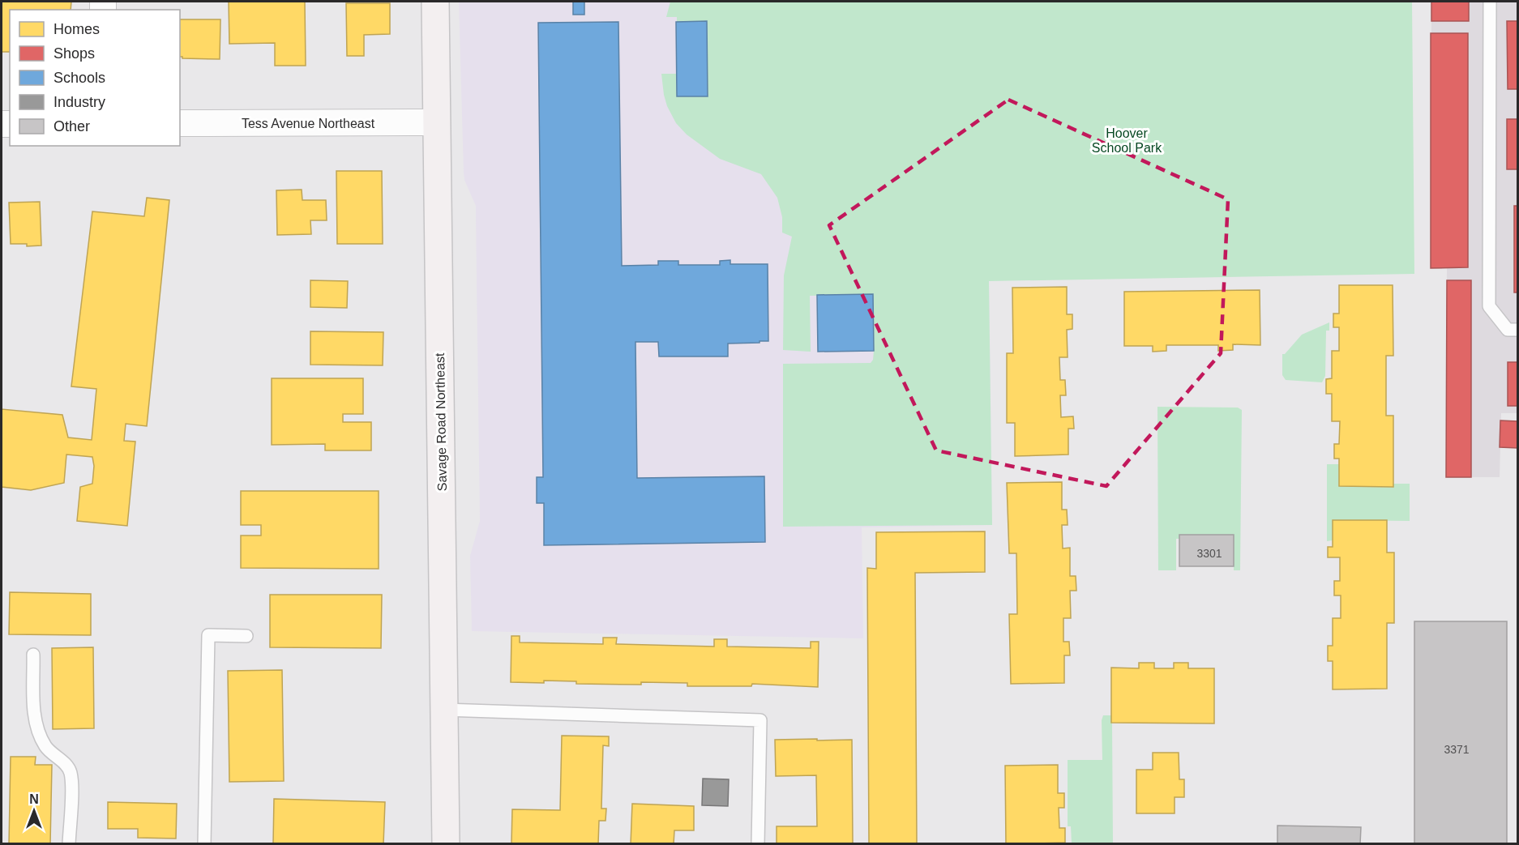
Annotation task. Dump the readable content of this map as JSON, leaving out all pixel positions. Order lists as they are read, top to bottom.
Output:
{
  "streets": {
    "street": ["Tess Avenue Northeast", "Savage Road Northeast"]
  },
  "crossings": [
    ["Tess Avenue Northeast", "Savage Road Northeast"]
  ],
  "parks": ["Hoover School Park"],
  "house_numbers": ["3301", "3371"],
  "legend": [
    "Homes",
    "Shops",
    "Schools",
    "Industry",
    "Other"
  ],
  "north": "top"
}
